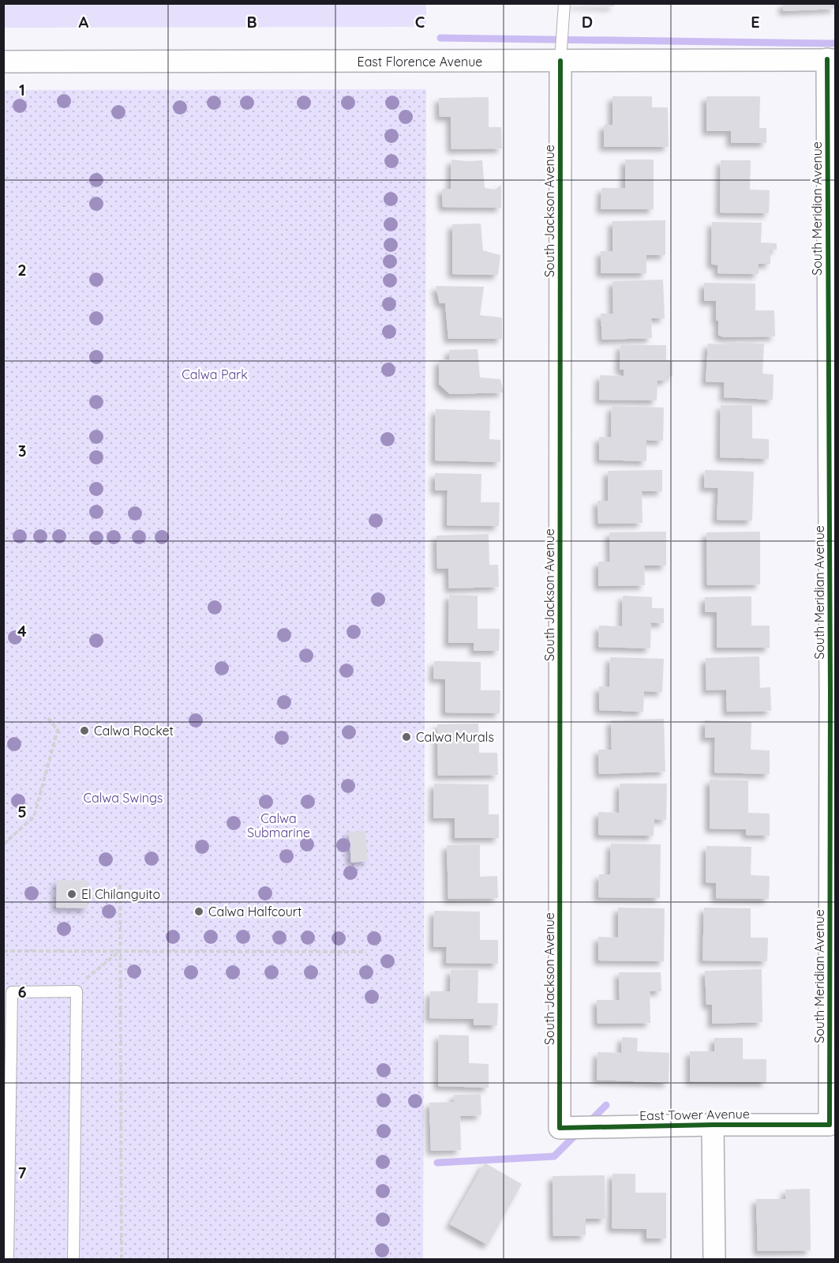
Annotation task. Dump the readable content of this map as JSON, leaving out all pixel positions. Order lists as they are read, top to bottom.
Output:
{
  "streets": {
    "street": [
      "East Florence Avenue",
      "South Meridian Avenue",
      "South Jackson Avenue",
      "East Tower Avenue"
    ]
  },
  "crossings": [
    ["East Florence Avenue", "South Meridian Avenue"],
    ["East Florence Avenue", "South Jackson Avenue"],
    ["South Meridian Avenue", "East Tower Avenue"],
    ["South Jackson Avenue", "East Tower Avenue"]
  ],
  "parks": ["Calwa Park", "Calwa Swings", "Calwa Submarine"],
  "places": [
    "Calwa Rocket",
    "Calwa Murals",
    "El Chilanguito",
    "Calwa Halfcourt"
  ],
  "grid": {
    "columns": [
      "A",
      "B",
      "C",
      "D",
      "E"
    ],
    "rows": [
      "1",
      "2",
      "3",
      "4",
      "5",
      "6",
      "7"
    ]
  }
}
